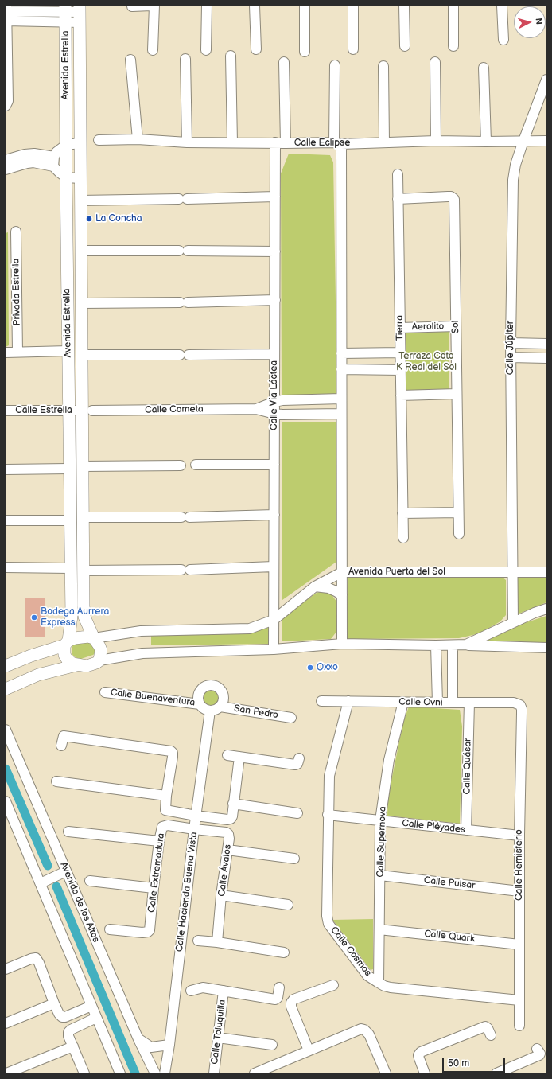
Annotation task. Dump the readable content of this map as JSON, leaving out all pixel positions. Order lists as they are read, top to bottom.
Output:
{
  "streets": {
    "main road": ["Avenida Estrella"],
    "street": [
      "Calle Eclipse",
      "Privada Estrella",
      "Aerolito",
      "Sol",
      "Tierra",
      "Calle Júpiter",
      "Calle Vía Láctea",
      "Calle Cometa",
      "Calle Estrella",
      "Avenida Puerta del Sol",
      "Calle Buenaventura",
      "Calle Ovni",
      "San Pedro",
      "Calle Quásar",
      "Calle Pléyades",
      "Calle Supernova",
      "Calle Hemisferio",
      "Calle Ávalos",
      "Calle Extremadura",
      "Calle Pulsar",
      "Calle Hacienda Buena Vista",
      "Avenida de los Altos",
      "Calle Quark",
      "Calle Cosmos",
      "Calle Toluquilla"
    ]
  },
  "crossings": [
    ["Avenida Estrella", "Calle Cometa"],
    ["Avenida Estrella", "Calle Estrella"],
    ["Avenida Estrella", "Avenida Puerta del Sol"],
    ["Calle Eclipse", "Calle Júpiter"],
    ["Calle Eclipse", "Calle Vía Láctea"],
    ["Aerolito", "Sol"],
    ["Aerolito", "Tierra"],
    ["Sol", "Tierra"],
    ["Calle Júpiter", "Avenida Puerta del Sol"],
    ["Calle Vía Láctea", "Calle Cometa"],
    ["Calle Vía Láctea", "Avenida Puerta del Sol"],
    ["Calle Cometa", "Calle Estrella"],
    ["Calle Buenaventura", "San Pedro"],
    ["Calle Buenaventura", "Calle Hacienda Buena Vista"],
    ["Calle Ovni", "Calle Quásar"],
    ["Calle Ovni", "Calle Supernova"],
    ["Calle Ovni", "Calle Hemisferio"],
    ["Calle Ovni", "Calle Cosmos"],
    ["San Pedro", "Calle Hacienda Buena Vista"],
    ["Calle Quásar", "Calle Pléyades"],
    ["Calle Pléyades", "Calle Supernova"],
    ["Calle Pléyades", "Calle Hemisferio"],
    ["Calle Pléyades", "Calle Cosmos"],
    ["Calle Supernova", "Calle Pulsar"],
    ["Calle Supernova", "Calle Quark"],
    ["Calle Supernova", "Calle Cosmos"],
    ["Calle Hemisferio", "Calle Pulsar"],
    ["Calle Hemisferio", "Calle Quark"],
    ["Calle Hemisferio", "Calle Cosmos"],
    ["Calle Ávalos", "Calle Extremadura"],
    ["Calle Ávalos", "Calle Hacienda Buena Vista"],
    ["Calle Extremadura", "Calle Hacienda Buena Vista"]
  ],
  "parks": ["Terraza Coto K Real del Sol"],
  "places": ["La Concha", "Bodega Aurrera Express", "Oxxo"],
  "scale_bar": "50 m",
  "north": "right"
}
